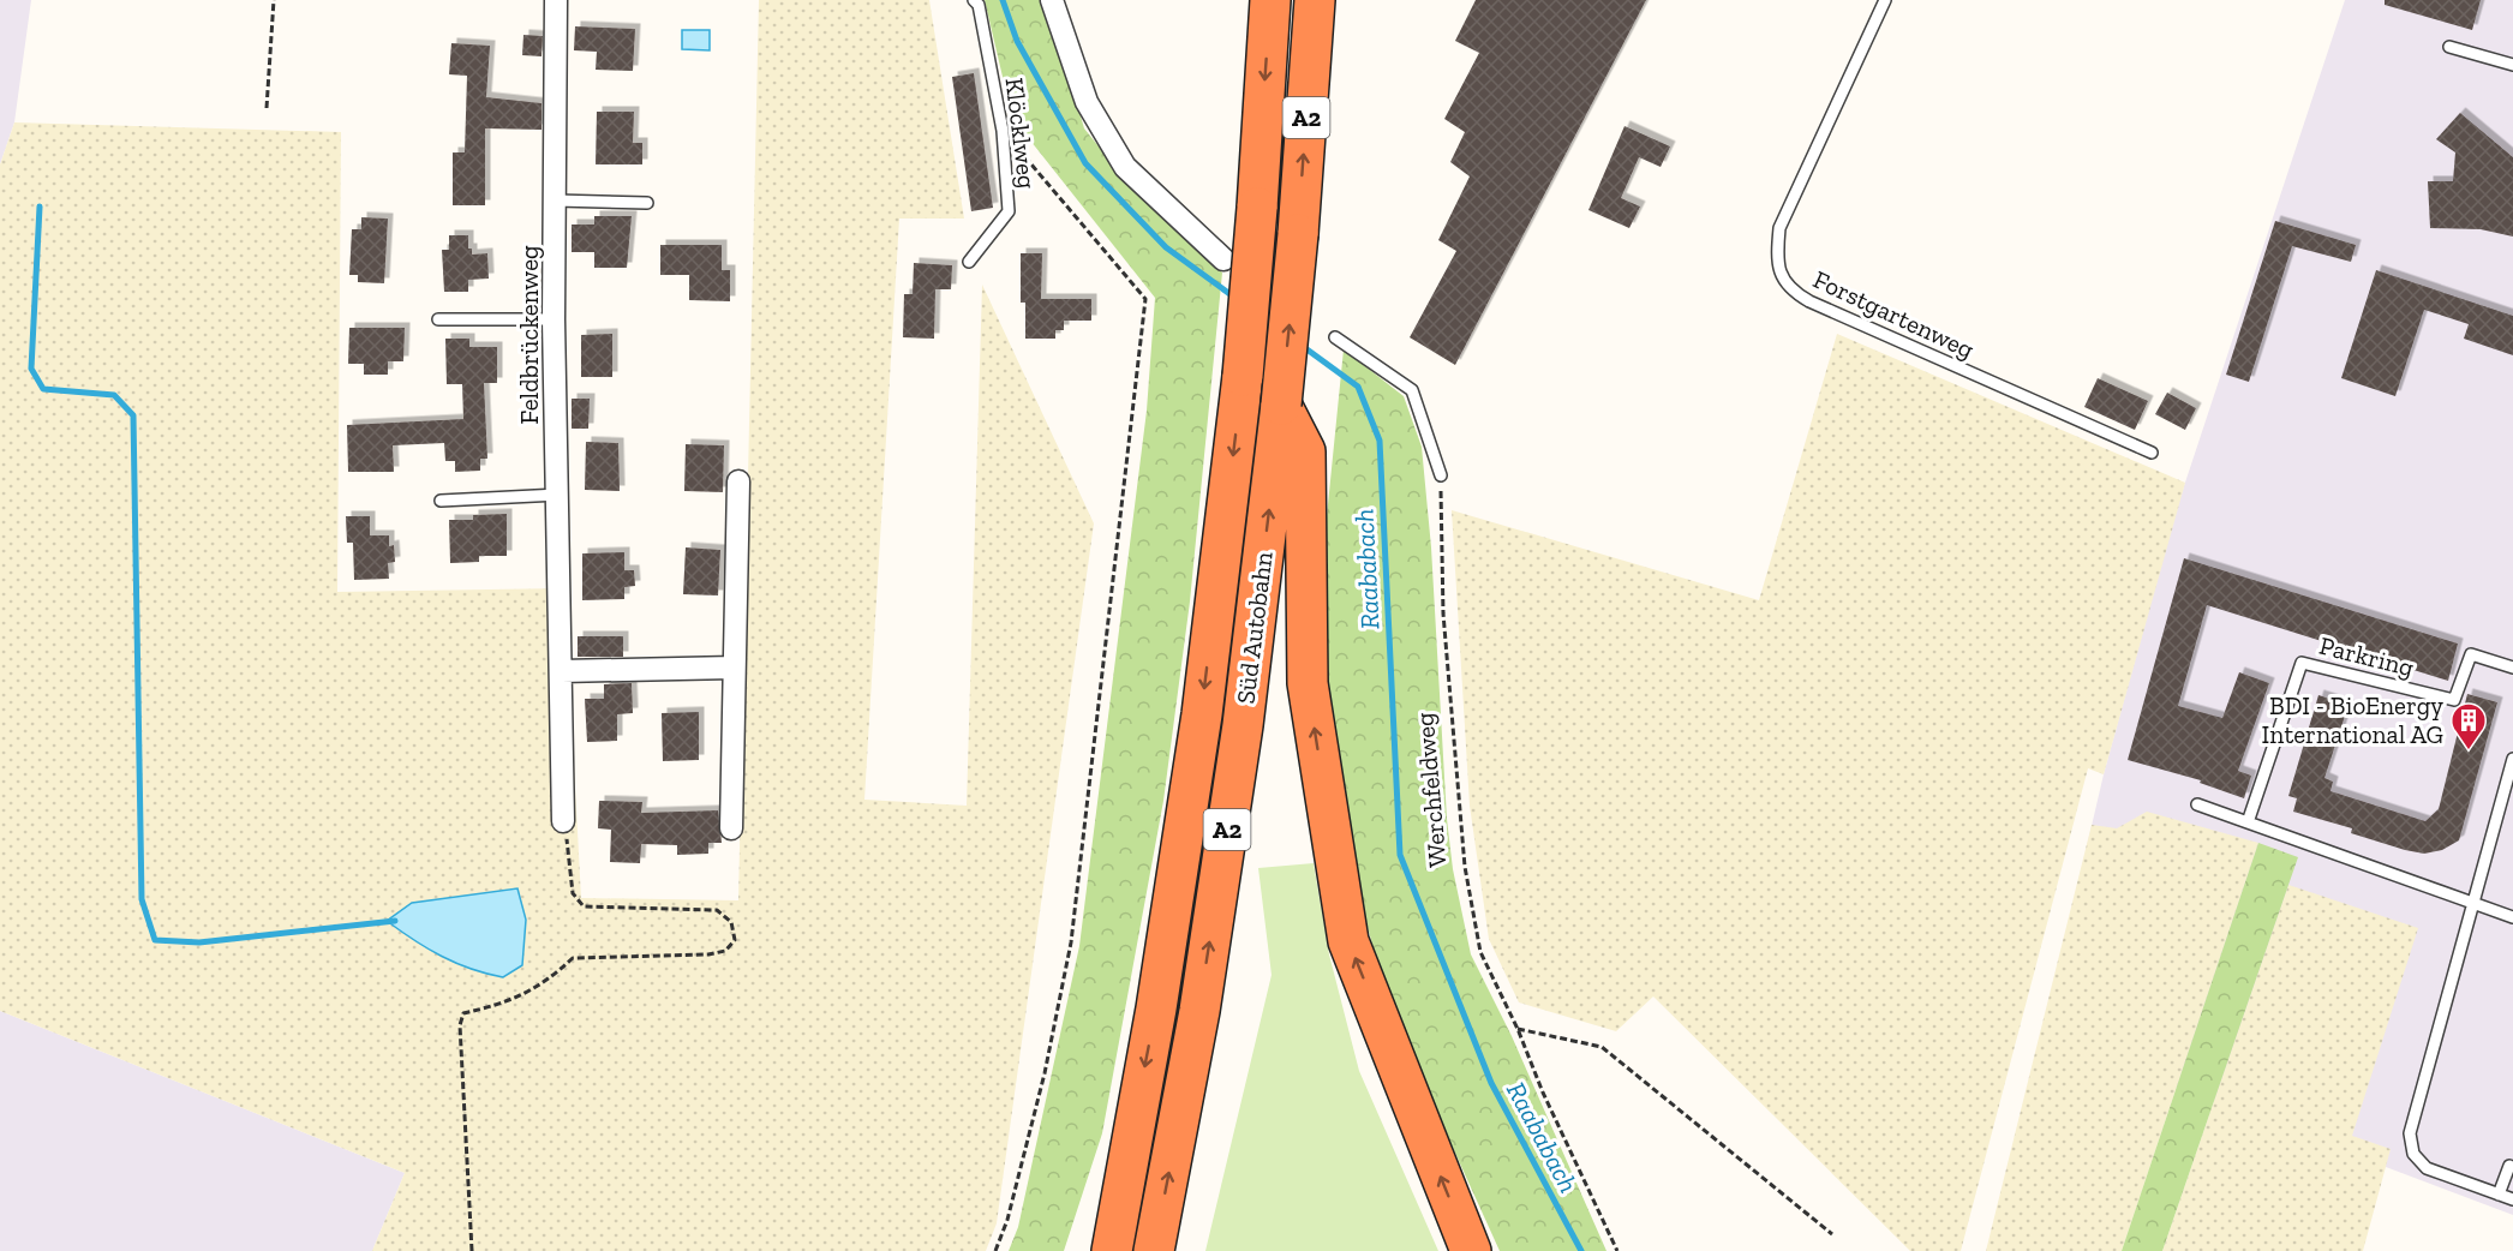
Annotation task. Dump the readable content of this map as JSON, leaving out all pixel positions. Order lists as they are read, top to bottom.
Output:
{
  "streets": {
    "highway": ["A2", "Süd Autobahn"],
    "street": ["Feldbrückenweg"],
    "lane": ["Klöcklweg", "Forstgartenweg", "Parkring"],
    "path": ["Werchfeldweg"]
  },
  "water": ["Raababach"],
  "places": {
    "building": ["BDI - BioEnergy International AG"]
  }
}
